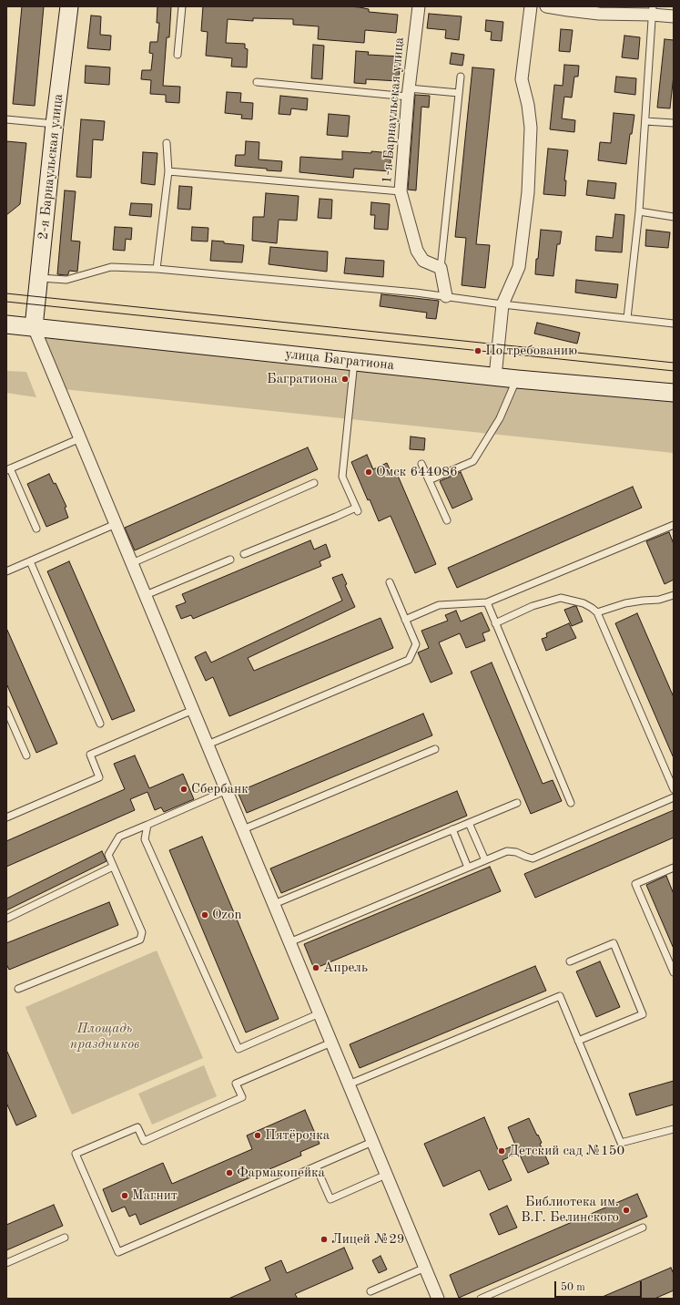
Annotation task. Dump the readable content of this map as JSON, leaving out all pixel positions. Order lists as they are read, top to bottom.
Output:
{
  "streets": {
    "street": ["1-я Барнаульская улица", "2-я Барнаульская улица", "улица Багратиона"]
  },
  "crossings": [
    ["2-я Барнаульская улица", "улица Багратиона"]
  ],
  "parks": ["Площадь праздников"],
  "places": [
    "По требованию",
    "Багратиона",
    "Омск 644086",
    "Сбербанк",
    "Ozon",
    "Апрель",
    "Пятёрочка",
    "Детский сад №150",
    "Фармакопейка",
    "Магнит",
    "Библиотека им. В.Г. Белинского",
    "Лицей №29"
  ],
  "scale_bar": "50 m"
}
